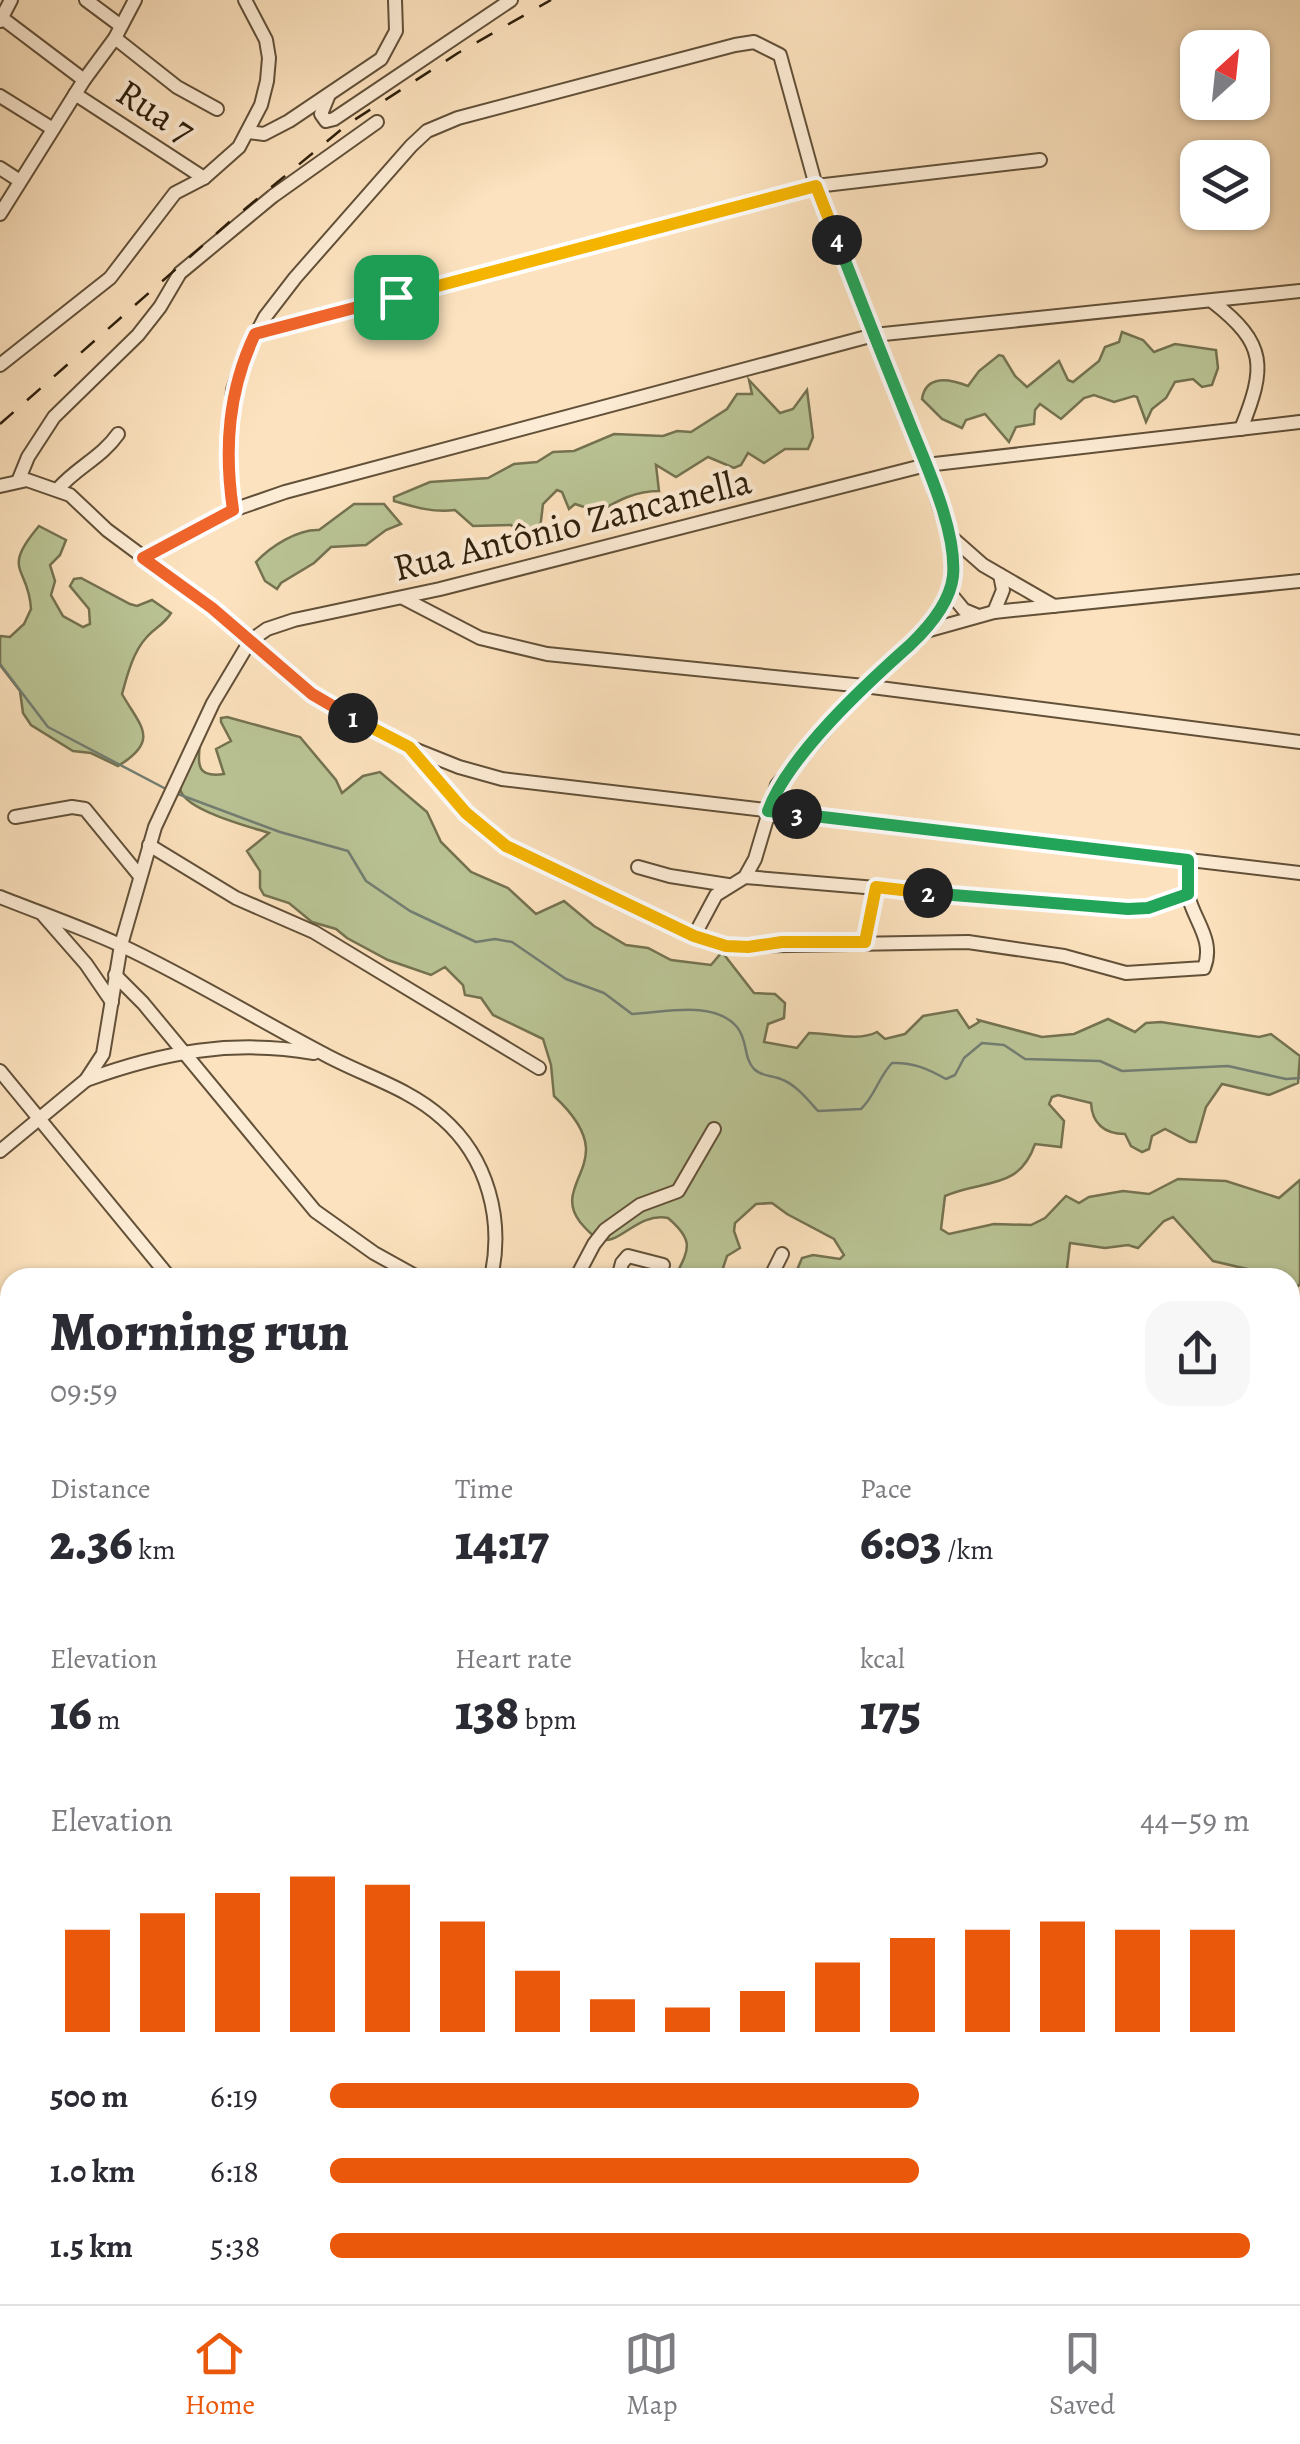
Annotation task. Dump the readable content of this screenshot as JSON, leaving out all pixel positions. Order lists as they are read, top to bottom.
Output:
{
  "streets": {
    "street": ["Rua 7", "Rua Antônio Zancanella"]
  },
  "north": "top right",
  "page": {
    "pins": [
      "4",
      "1",
      "3",
      "2"
    ],
    "heading": ["Morning run", "09:59"],
    "stats": [
      ["Distance", "2.36 km"],
      ["Time", "14:17"],
      ["Pace", "6:03 /km"],
      ["Elevation", "16 m"],
      ["Heart rate", "138 bpm"],
      ["kcal", "175"]
    ],
    "chart": ["Elevation", "44–59 m"],
    "list": [
      {
        "name": "500 m",
        "note": "6:19"
      },
      {
        "name": "1.0 km",
        "note": "6:18"
      },
      {
        "name": "1.5 km",
        "note": "5:38"
      }
    ],
    "tabs": ["Home", "Map", "Saved"]
  }
}
